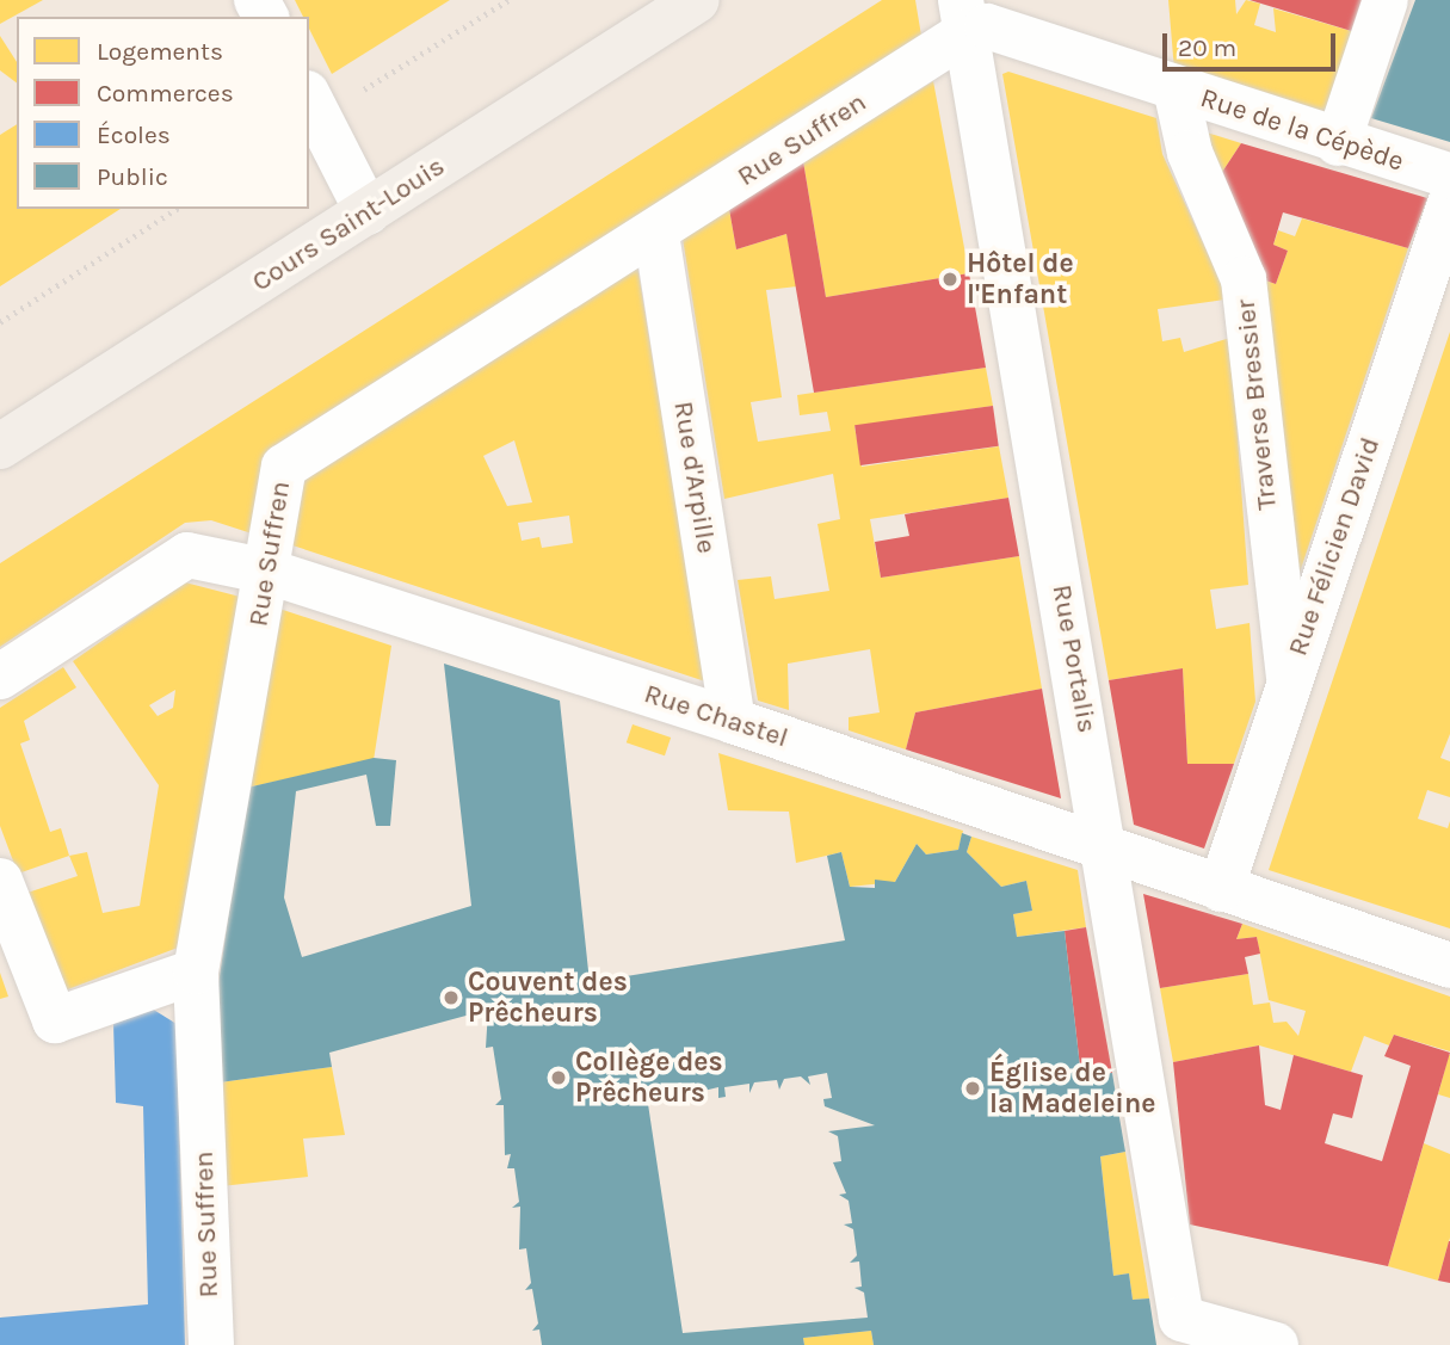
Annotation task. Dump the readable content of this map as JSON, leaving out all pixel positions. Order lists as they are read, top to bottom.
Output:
{
  "streets": {
    "main road": ["Cours Saint-Louis"],
    "street": [
      "Rue de la Cépède",
      "Rue Suffren",
      "Traverse Bressier",
      "Rue d'Arpille",
      "Rue Félicien David",
      "Rue Portalis",
      "Rue Chastel"
    ]
  },
  "crossings": [
    ["Rue de la Cépède", "Rue Suffren"],
    ["Rue de la Cépède", "Traverse Bressier"],
    ["Rue de la Cépède", "Rue Portalis"],
    ["Rue Suffren", "Rue d'Arpille"],
    ["Rue Suffren", "Rue Portalis"],
    ["Rue Suffren", "Rue Chastel"],
    ["Traverse Bressier", "Rue Félicien David"],
    ["Rue d'Arpille", "Rue Chastel"],
    ["Rue Félicien David", "Rue Chastel"],
    ["Rue Portalis", "Rue Chastel"]
  ],
  "places": [
    "Hôtel de l'Enfant",
    "Couvent des Prêcheurs",
    "Collège des Prêcheurs",
    "Église de la Madeleine"
  ],
  "legend": [
    "Logements",
    "Commerces",
    "Écoles",
    "Public"
  ],
  "scale_bar": "20 m"
}
